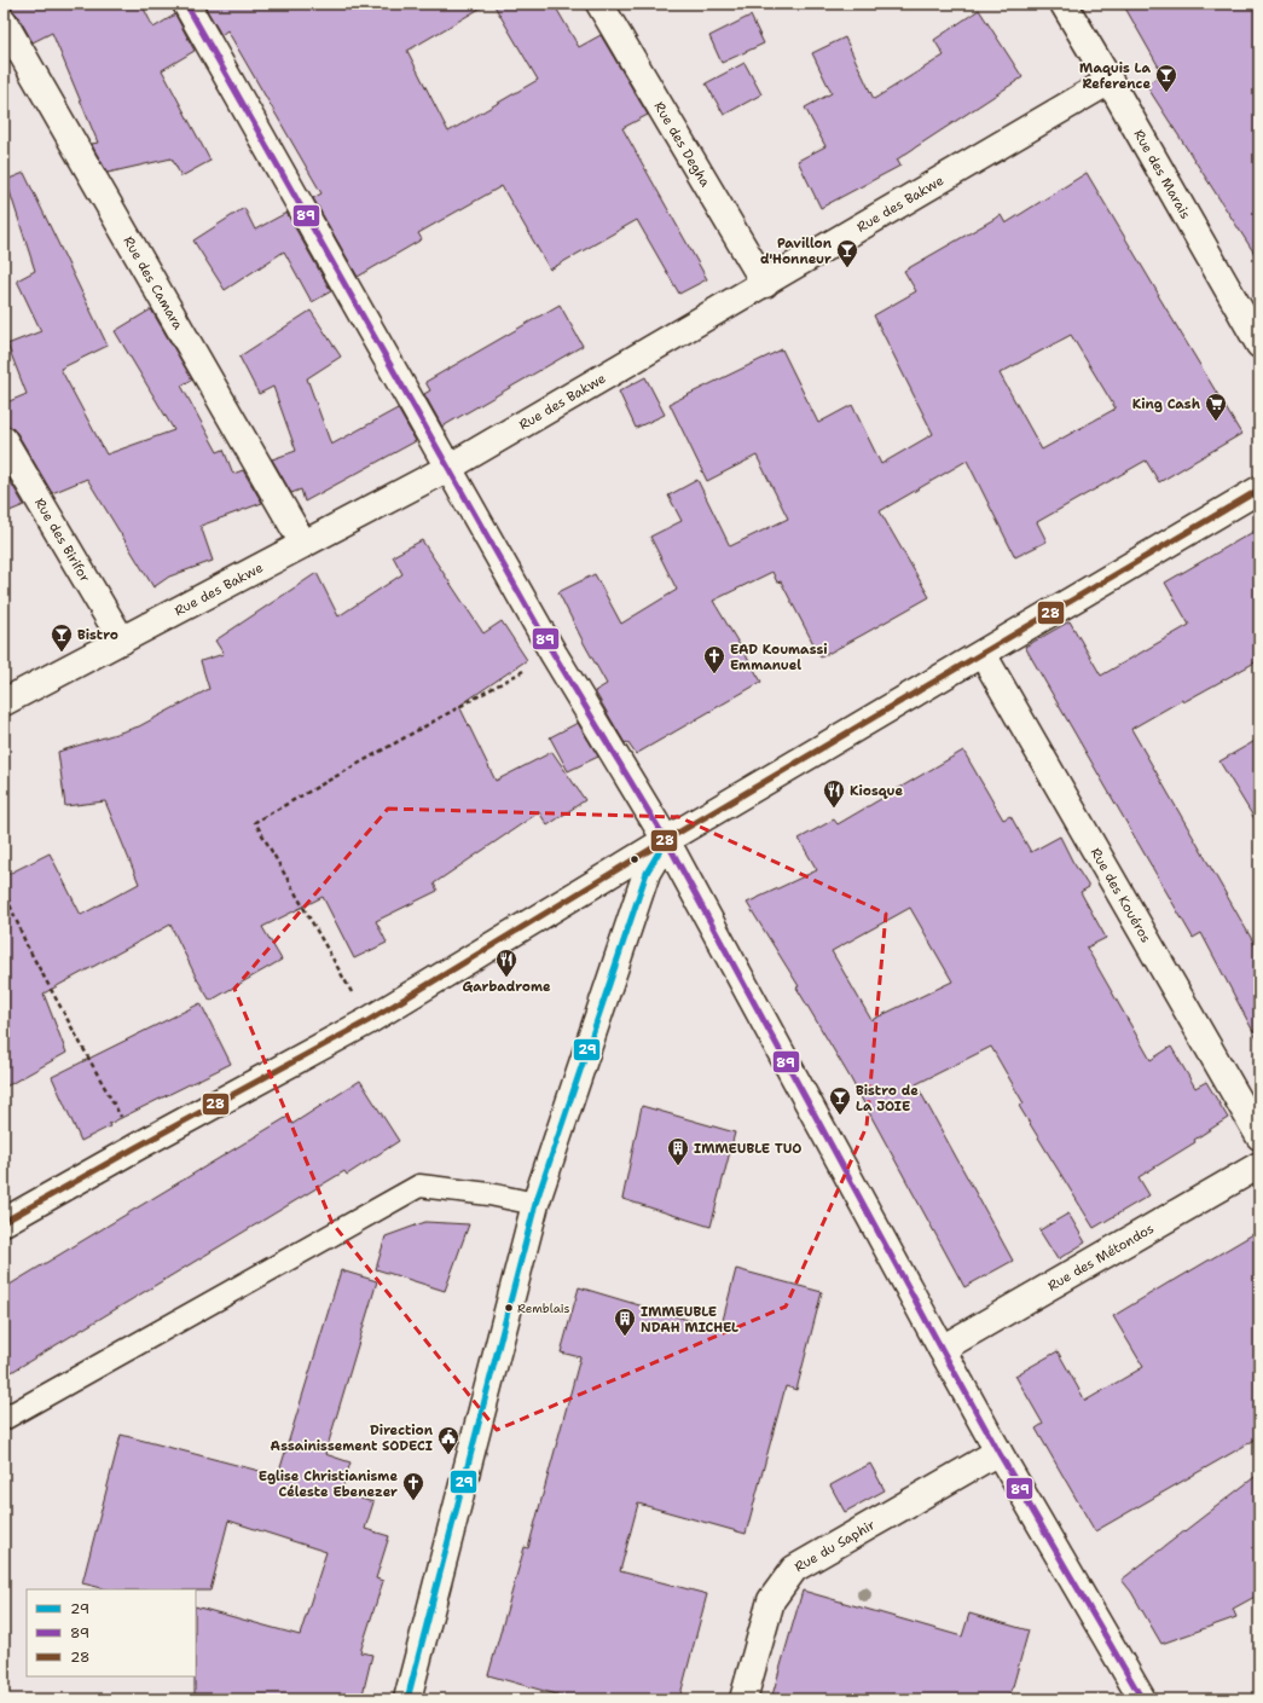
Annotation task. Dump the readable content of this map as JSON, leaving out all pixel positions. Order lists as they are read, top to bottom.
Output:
{
  "streets": {
    "street": [
      "Rue des Degha",
      "Rue des Marais",
      "Rue des Bakwe",
      "Rue des Camara",
      "Rue des Birifor",
      "Rue des Kouéros",
      "Rue des Métondos",
      "Rue du Saphir"
    ]
  },
  "crossings": [
    ["Rue des Degha", "Rue des Bakwe"],
    ["Rue des Marais", "Rue des Bakwe"],
    ["Rue des Bakwe", "Rue des Camara"],
    ["Rue des Bakwe", "Rue des Birifor"]
  ],
  "places": {
    "bar": [
      "Maquis La Reference",
      "Pavillon d'Honneur",
      "Bistro",
      "Bistro de La JOIE"
    ],
    "supermarket": ["King Cash"],
    "church": ["EAD Koumassi Emmanuel", "Eglise Christianisme Céleste Ebenezer"],
    "restaurant": ["Kiosque", "Garbadrome"],
    "building": ["IMMEUBLE TUO", "IMMEUBLE NDAH MICHEL"],
    "other": ["Remblais"],
    "public building": ["Direction Assainissement SODECI"]
  },
  "lines": ["transit line 89", "transit line 28", "transit line 29"],
  "legend": ["29", "89", "28"]
}
